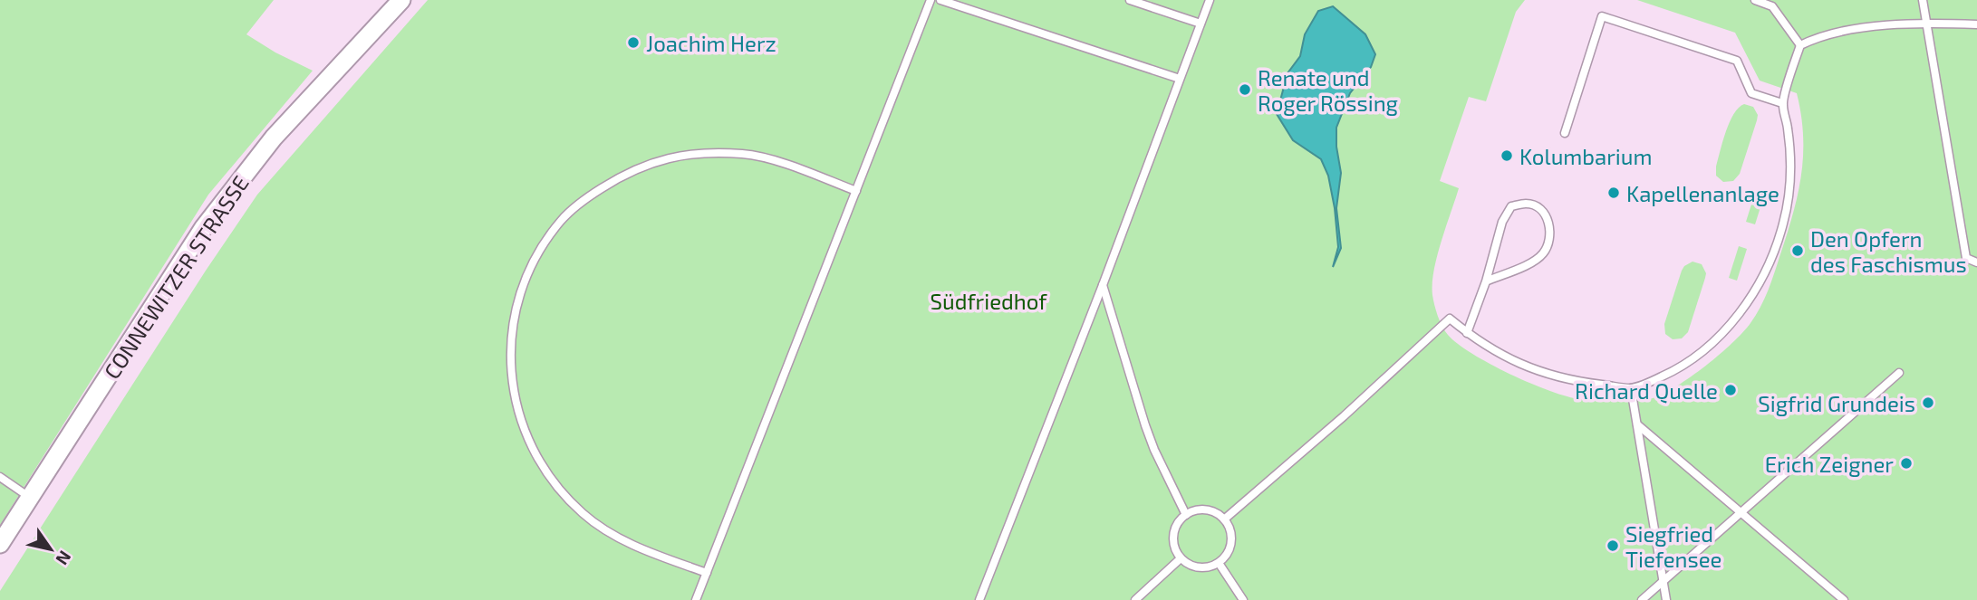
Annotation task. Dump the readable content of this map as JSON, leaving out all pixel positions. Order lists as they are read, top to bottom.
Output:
{
  "streets": {
    "street": ["CONNEWITZER STRASSE"]
  },
  "parks": ["Südfriedhof"],
  "places": [
    "Joachim Herz",
    "Renate und Roger Rössing",
    "Kolumbarium",
    "Kapellenanlage",
    "Den Opfern des Faschismus",
    "Richard Quelle",
    "Sigfrid Grundeis",
    "Erich Zeigner",
    "Siegfried Tiefensee"
  ],
  "north": "bottom right"
}
